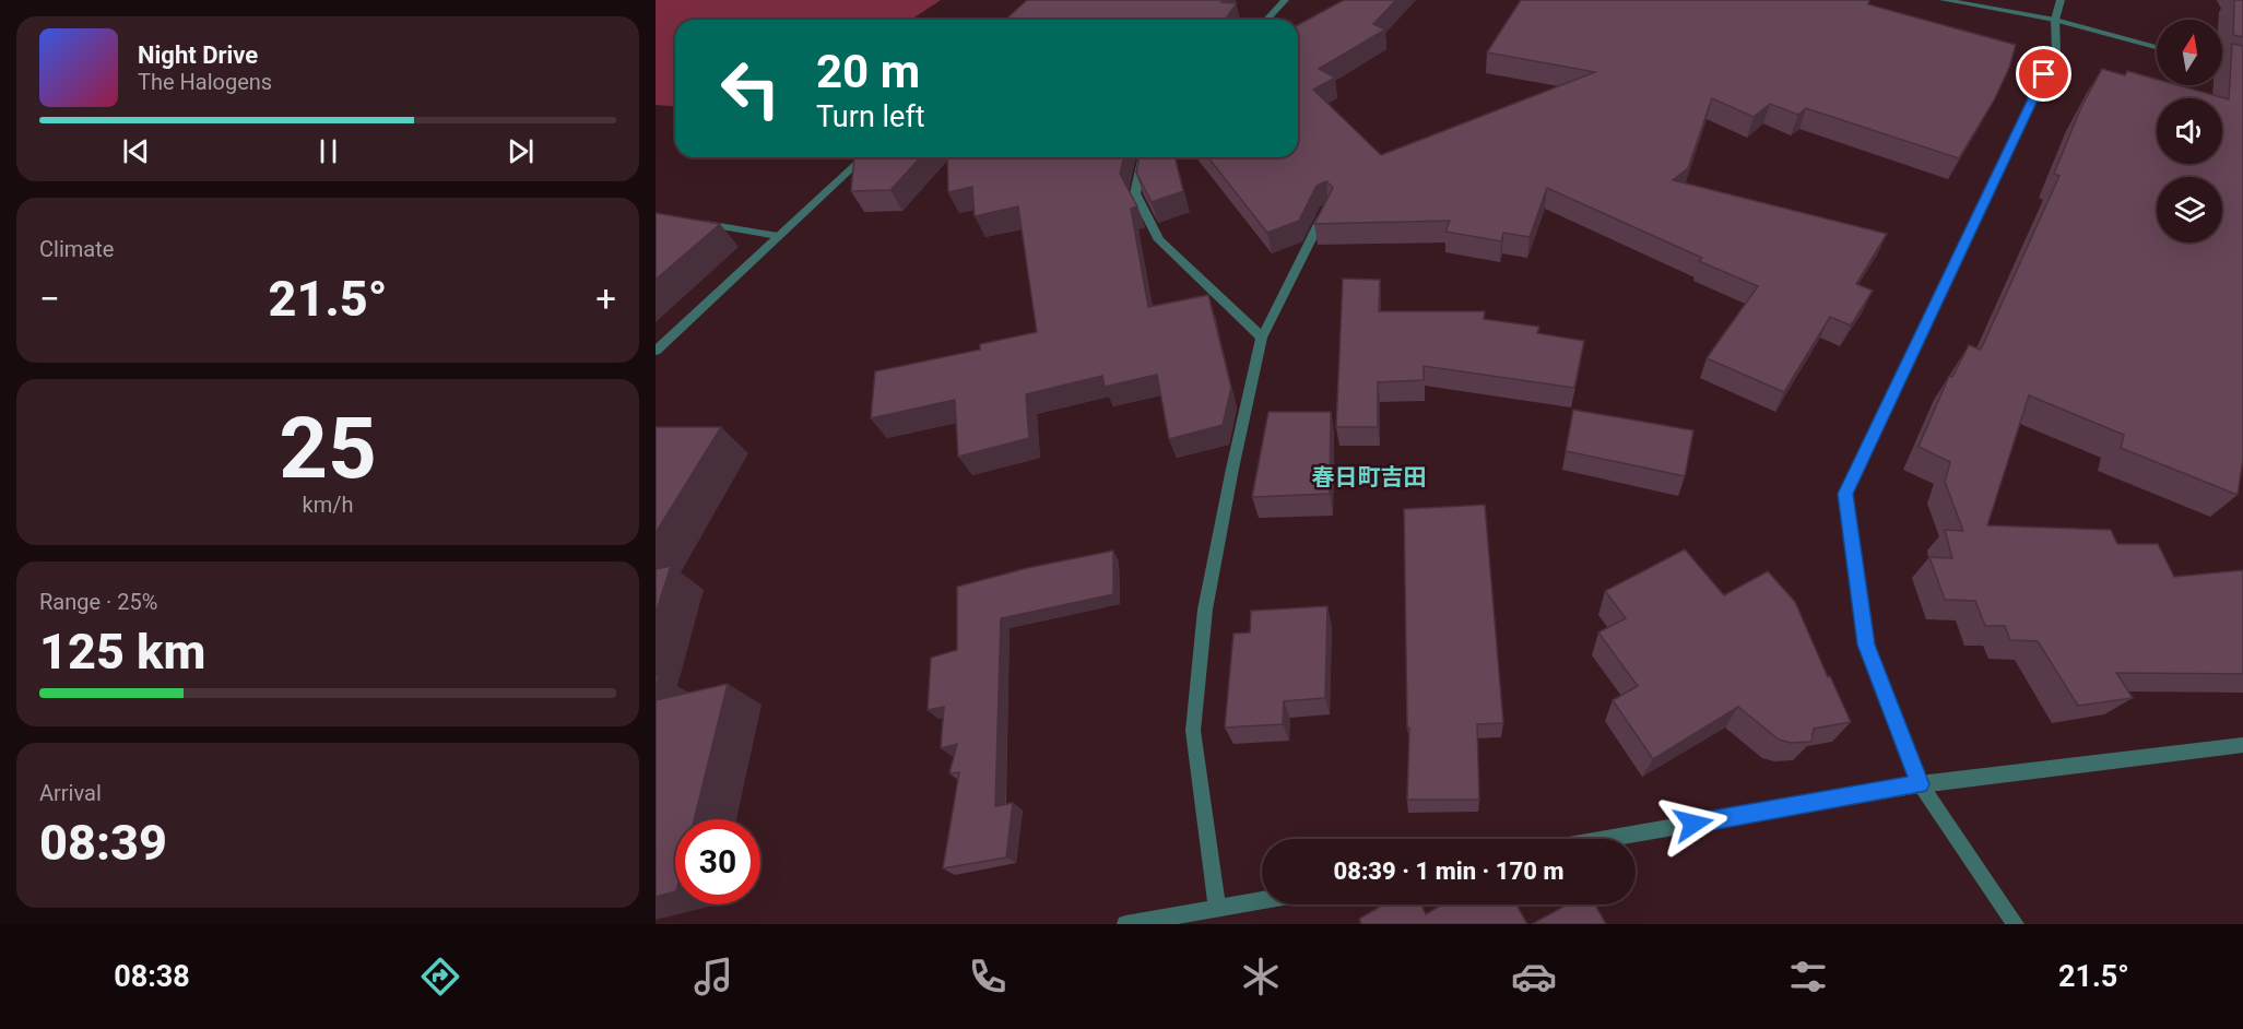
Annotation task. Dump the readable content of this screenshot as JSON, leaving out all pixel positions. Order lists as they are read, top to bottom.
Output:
{
  "districts": ["春日町吉田"],
  "north": "top",
  "page": {
    "turn": ["20 m", "Turn left"],
    "song": ["Night Drive", "The Halogens"],
    "tile": [
      "Climate",
      ["25", "km/h"],
      ["Range · 25%", "125 km"],
      ["Arrival", "08:39"]
    ],
    "heat": ["−", "21.5°", "+"],
    "limit": "30",
    "trip": "08:39 · 1 min · 170 m",
    "tabs": ["08:38", "21.5°"]
  }
}
